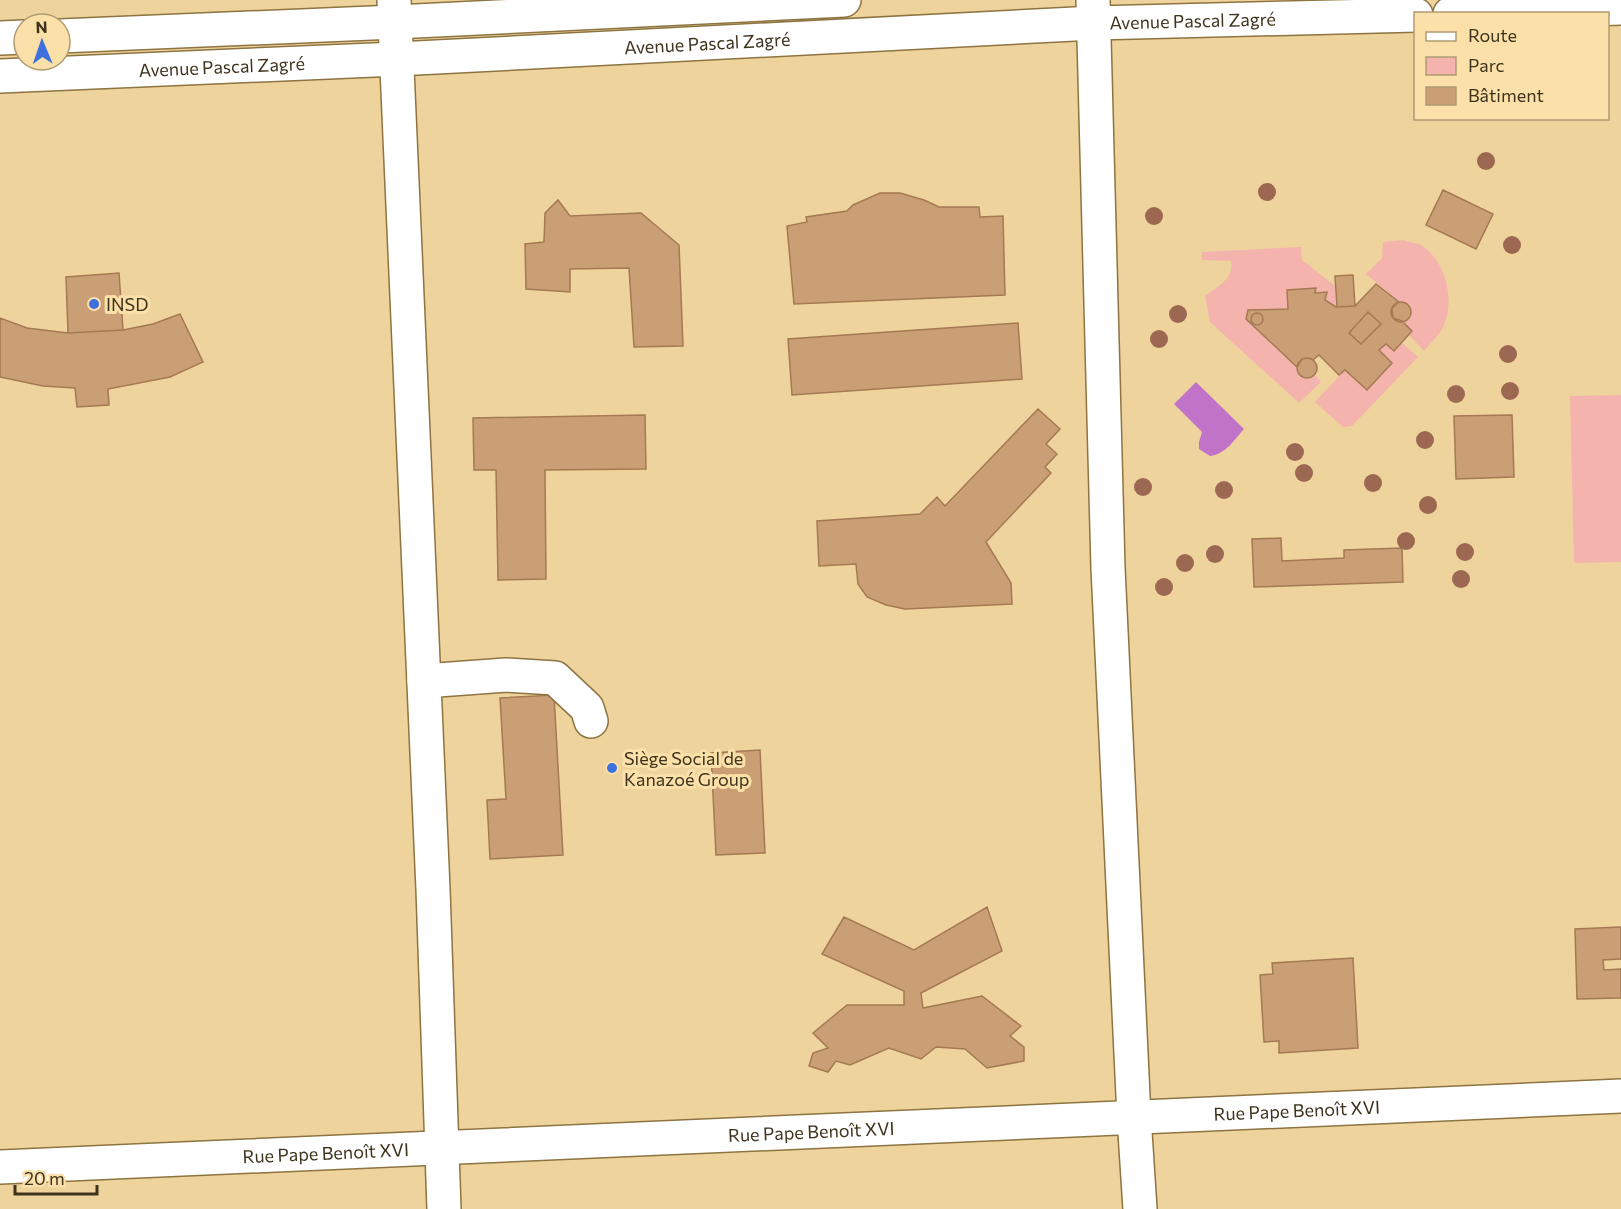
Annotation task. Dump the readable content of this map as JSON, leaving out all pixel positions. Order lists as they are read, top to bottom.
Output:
{
  "streets": {
    "street": ["Avenue Pascal Zagré", "Rue Pape Benoît XVI"]
  },
  "places": ["INSD", "Siège Social de Kanazoé Group"],
  "legend": ["Route", "Parc", "Bâtiment"],
  "scale_bar": "20 m",
  "north": "top"
}
